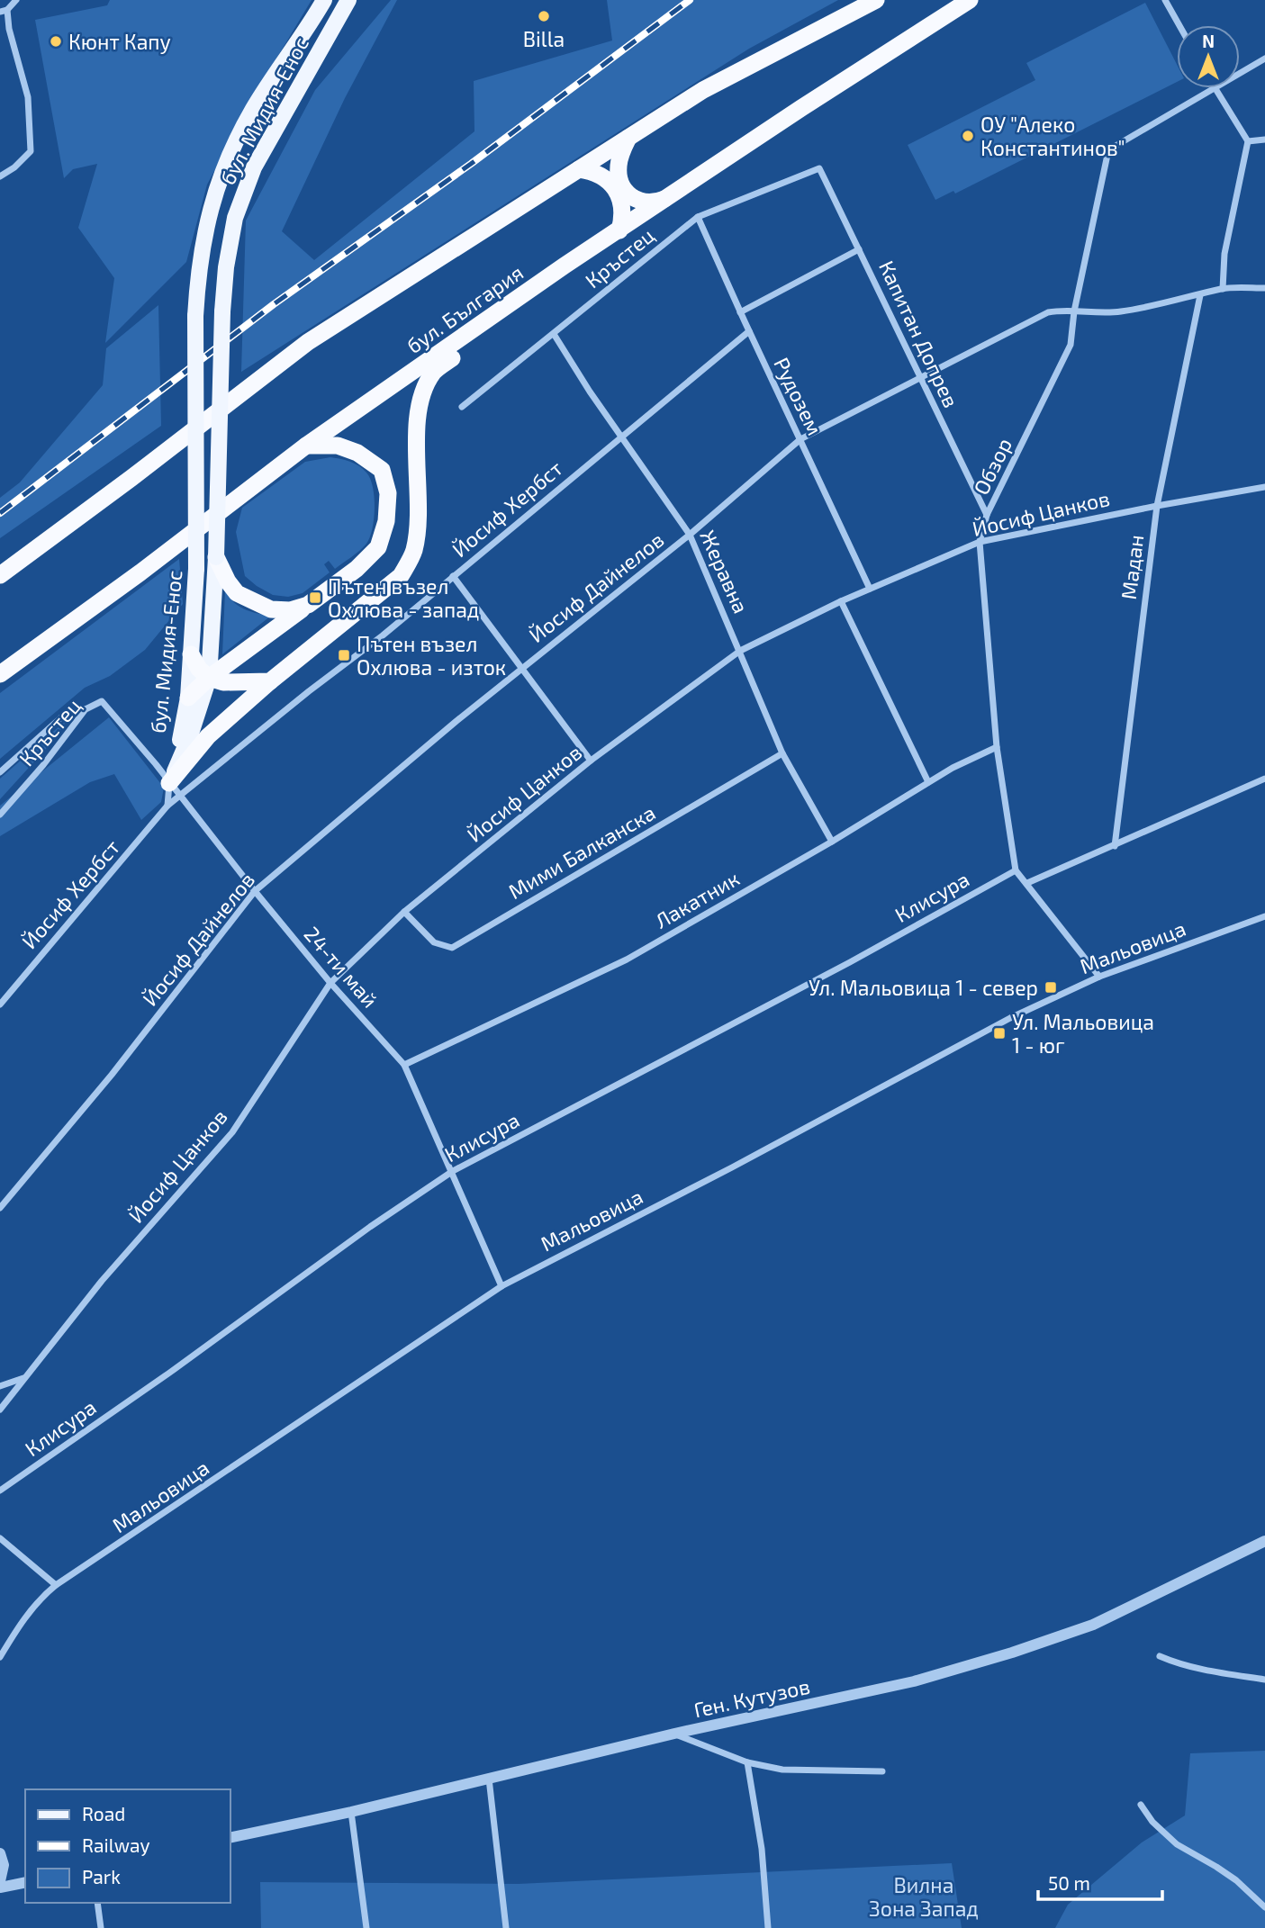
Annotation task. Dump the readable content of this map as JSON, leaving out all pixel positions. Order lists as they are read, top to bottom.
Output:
{
  "streets": {
    "highway": ["бул. България"],
    "main road": ["бул. Мидия-Енос"],
    "street": [
      "Кръстец",
      "Капитан Допрев",
      "Рудозем",
      "Обзор",
      "Йосиф Хербст",
      "Йосиф Цанков",
      "Мадан",
      "Жеравна",
      "Йосиф Дайнелов",
      "Мими Балканска",
      "Клисура",
      "Лакатник",
      "Мальовица",
      "24-ти май",
      "Ген. Кутузов"
    ]
  },
  "crossings": [
    ["бул. Мидия-Енос", "Йосиф Хербст"],
    ["бул. Мидия-Енос", "24-ти май"],
    ["Кръстец", "Капитан Допрев"],
    ["Кръстец", "Рудозем"],
    ["Кръстец", "Жеравна"],
    ["Кръстец", "24-ти май"],
    ["Капитан Допрев", "Обзор"],
    ["Капитан Допрев", "Йосиф Дайнелов"],
    ["Рудозем", "Йосиф Хербст"],
    ["Рудозем", "Йосиф Цанков"],
    ["Рудозем", "Йосиф Дайнелов"],
    ["Обзор", "Йосиф Цанков"],
    ["Обзор", "Йосиф Дайнелов"],
    ["Обзор", "Клисура"],
    ["Обзор", "Лакатник"],
    ["Йосиф Хербст", "Жеравна"],
    ["Йосиф Хербст", "24-ти май"],
    ["Йосиф Цанков", "Мадан"],
    ["Йосиф Цанков", "Жеравна"],
    ["Йосиф Цанков", "Мими Балканска"],
    ["Йосиф Цанков", "24-ти май"],
    ["Мадан", "Йосиф Дайнелов"],
    ["Жеравна", "Йосиф Дайнелов"],
    ["Жеравна", "Мими Балканска"],
    ["Жеравна", "Лакатник"],
    ["Йосиф Дайнелов", "24-ти май"],
    ["Клисура", "24-ти май"],
    ["Лакатник", "24-ти май"],
    ["Мальовица", "24-ти май"]
  ],
  "parks": ["Вилна Зона Запад"],
  "places": {
    "other": ["Billa", "Кюнт Капу", "ОУ \"Алеко Константинов\""],
    "transit": [
      "Пътен възел Охлюва - запад",
      "Пътен възел Охлюва - изток",
      "Ул. Мальовица 1 - север",
      "Ул. Мальовица 1 - юг"
    ]
  },
  "legend": ["Road", "Railway", "Park"],
  "scale_bar": "50 m",
  "north": "top"
}
